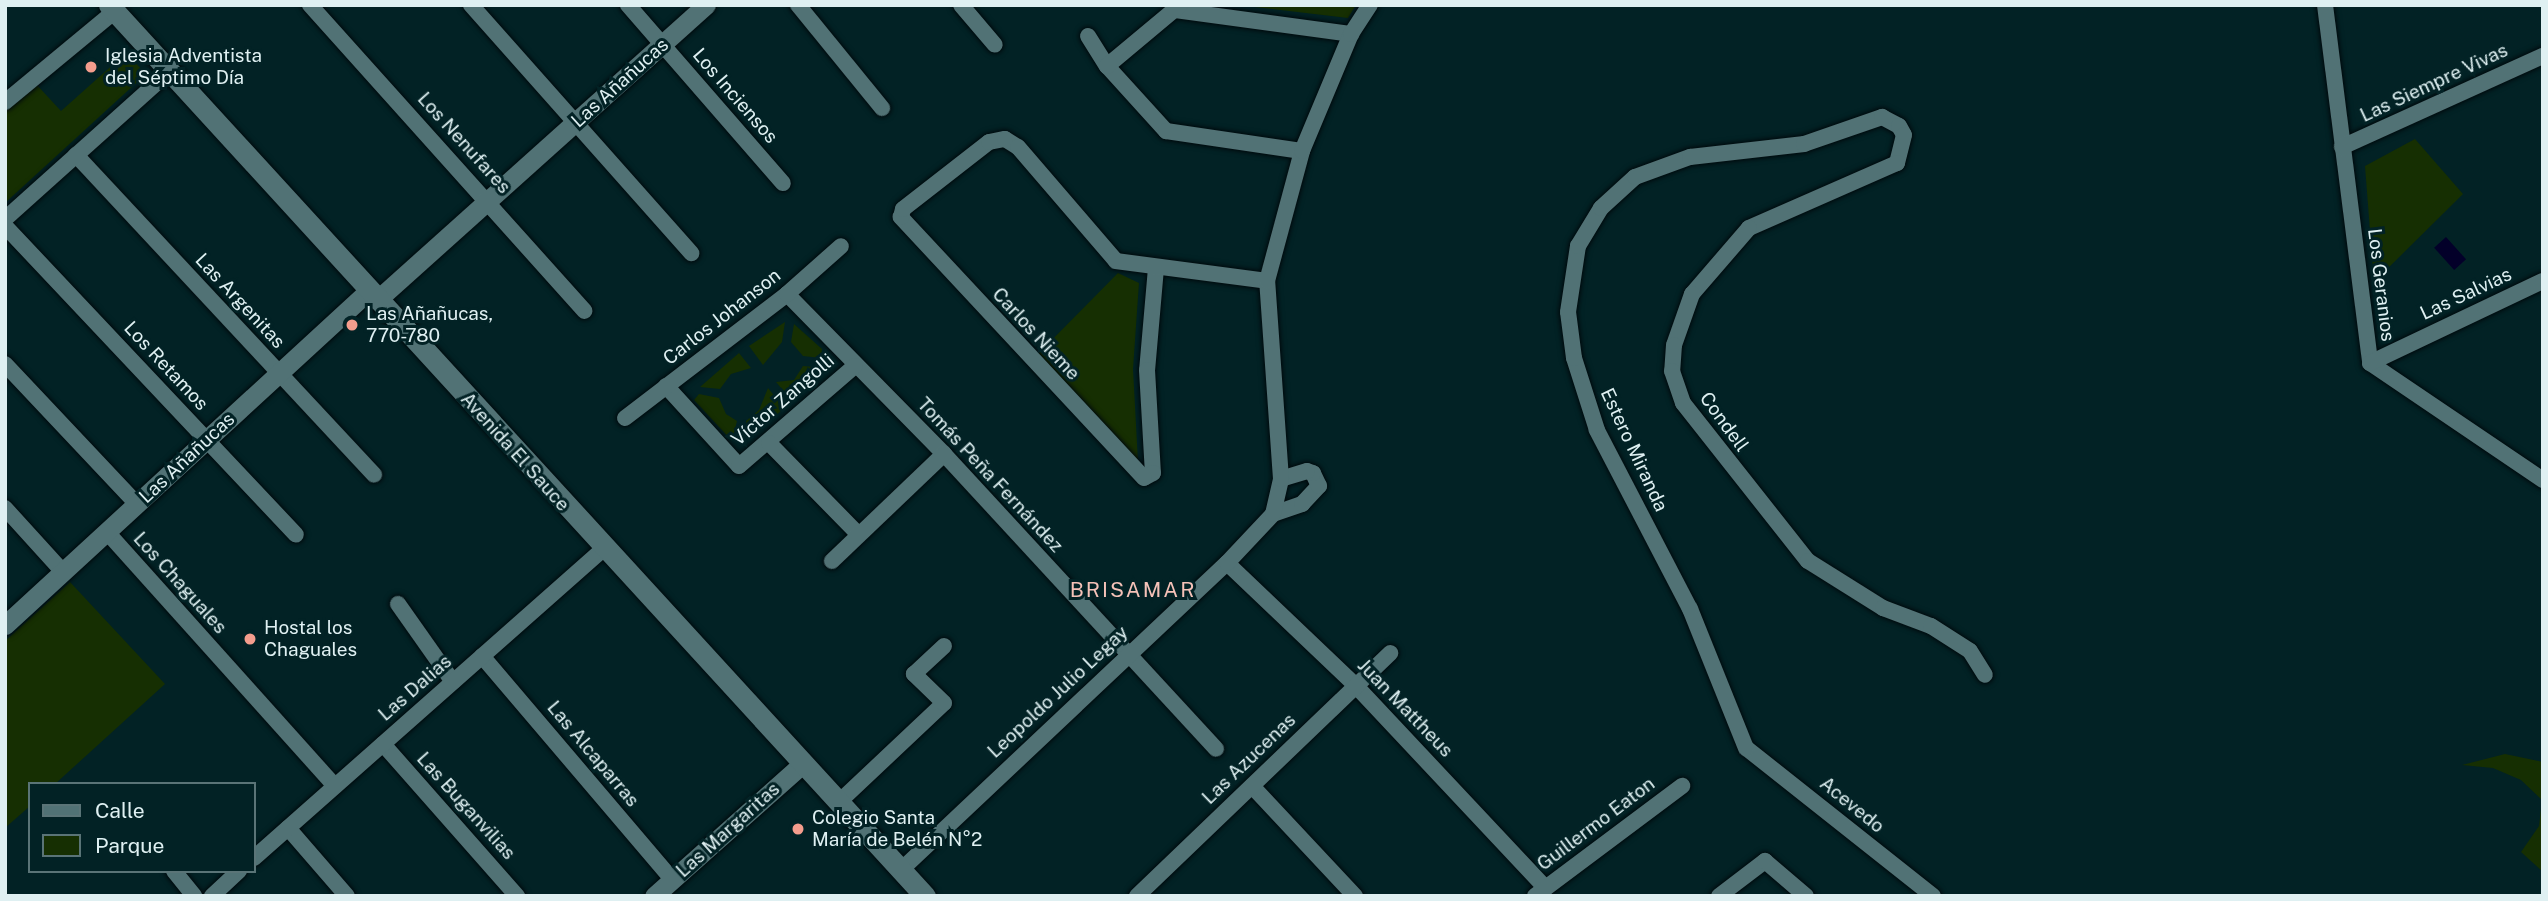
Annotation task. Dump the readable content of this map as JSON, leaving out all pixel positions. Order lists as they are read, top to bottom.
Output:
{
  "streets": {
    "main road": ["Avenida El Sauce"],
    "street": [
      "Las Añañucas",
      "Las Siempre Vivas",
      "Los Inciensos",
      "Los Nenufares",
      "Los Geranios",
      "Las Salvias",
      "Las Argenitas",
      "Carlos Johanson",
      "Carlos Nieme",
      "Los Retamos",
      "Víctor Zangolli",
      "Condell",
      "Estero Miranda",
      "Tomás Peña Fernández",
      "Los Chaguales",
      "Las Dalias",
      "Leopoldo Julio Legay",
      "Juan Mattheus",
      "Las Alcaparras",
      "Las Azucenas",
      "Acevedo",
      "Las Buganvilias",
      "Guillermo Eaton",
      "Las Margaritas"
    ]
  },
  "crossings": [
    ["Las Añañucas", "Los Inciensos"],
    ["Las Añañucas", "Los Nenufares"],
    ["Las Añañucas", "Las Argenitas"],
    ["Las Añañucas", "Los Retamos"],
    ["Las Añañucas", "Avenida El Sauce"],
    ["Las Añañucas", "Los Chaguales"],
    ["Las Siempre Vivas", "Los Geranios"],
    ["Los Geranios", "Las Salvias"],
    ["Carlos Johanson", "Víctor Zangolli"],
    ["Carlos Johanson", "Tomás Peña Fernández"],
    ["Víctor Zangolli", "Tomás Peña Fernández"],
    ["Condell", "Estero Miranda"],
    ["Estero Miranda", "Acevedo"],
    ["Avenida El Sauce", "Las Dalias"],
    ["Avenida El Sauce", "Leopoldo Julio Legay"],
    ["Avenida El Sauce", "Las Margaritas"],
    ["Tomás Peña Fernández", "Leopoldo Julio Legay"],
    ["Los Chaguales", "Las Dalias"],
    ["Las Dalias", "Las Alcaparras"],
    ["Las Dalias", "Las Buganvilias"],
    ["Leopoldo Julio Legay", "Juan Mattheus"],
    ["Juan Mattheus", "Las Azucenas"],
    ["Juan Mattheus", "Guillermo Eaton"],
    ["Las Alcaparras", "Las Margaritas"]
  ],
  "districts": ["BRISAMAR"],
  "places": [
    "Iglesia Adventista del Séptimo Día",
    "Las Añañucas, 770-780",
    "Hostal los Chaguales",
    "Colegio Santa María de Belén N°2"
  ],
  "legend": ["Calle", "Parque"]
}
